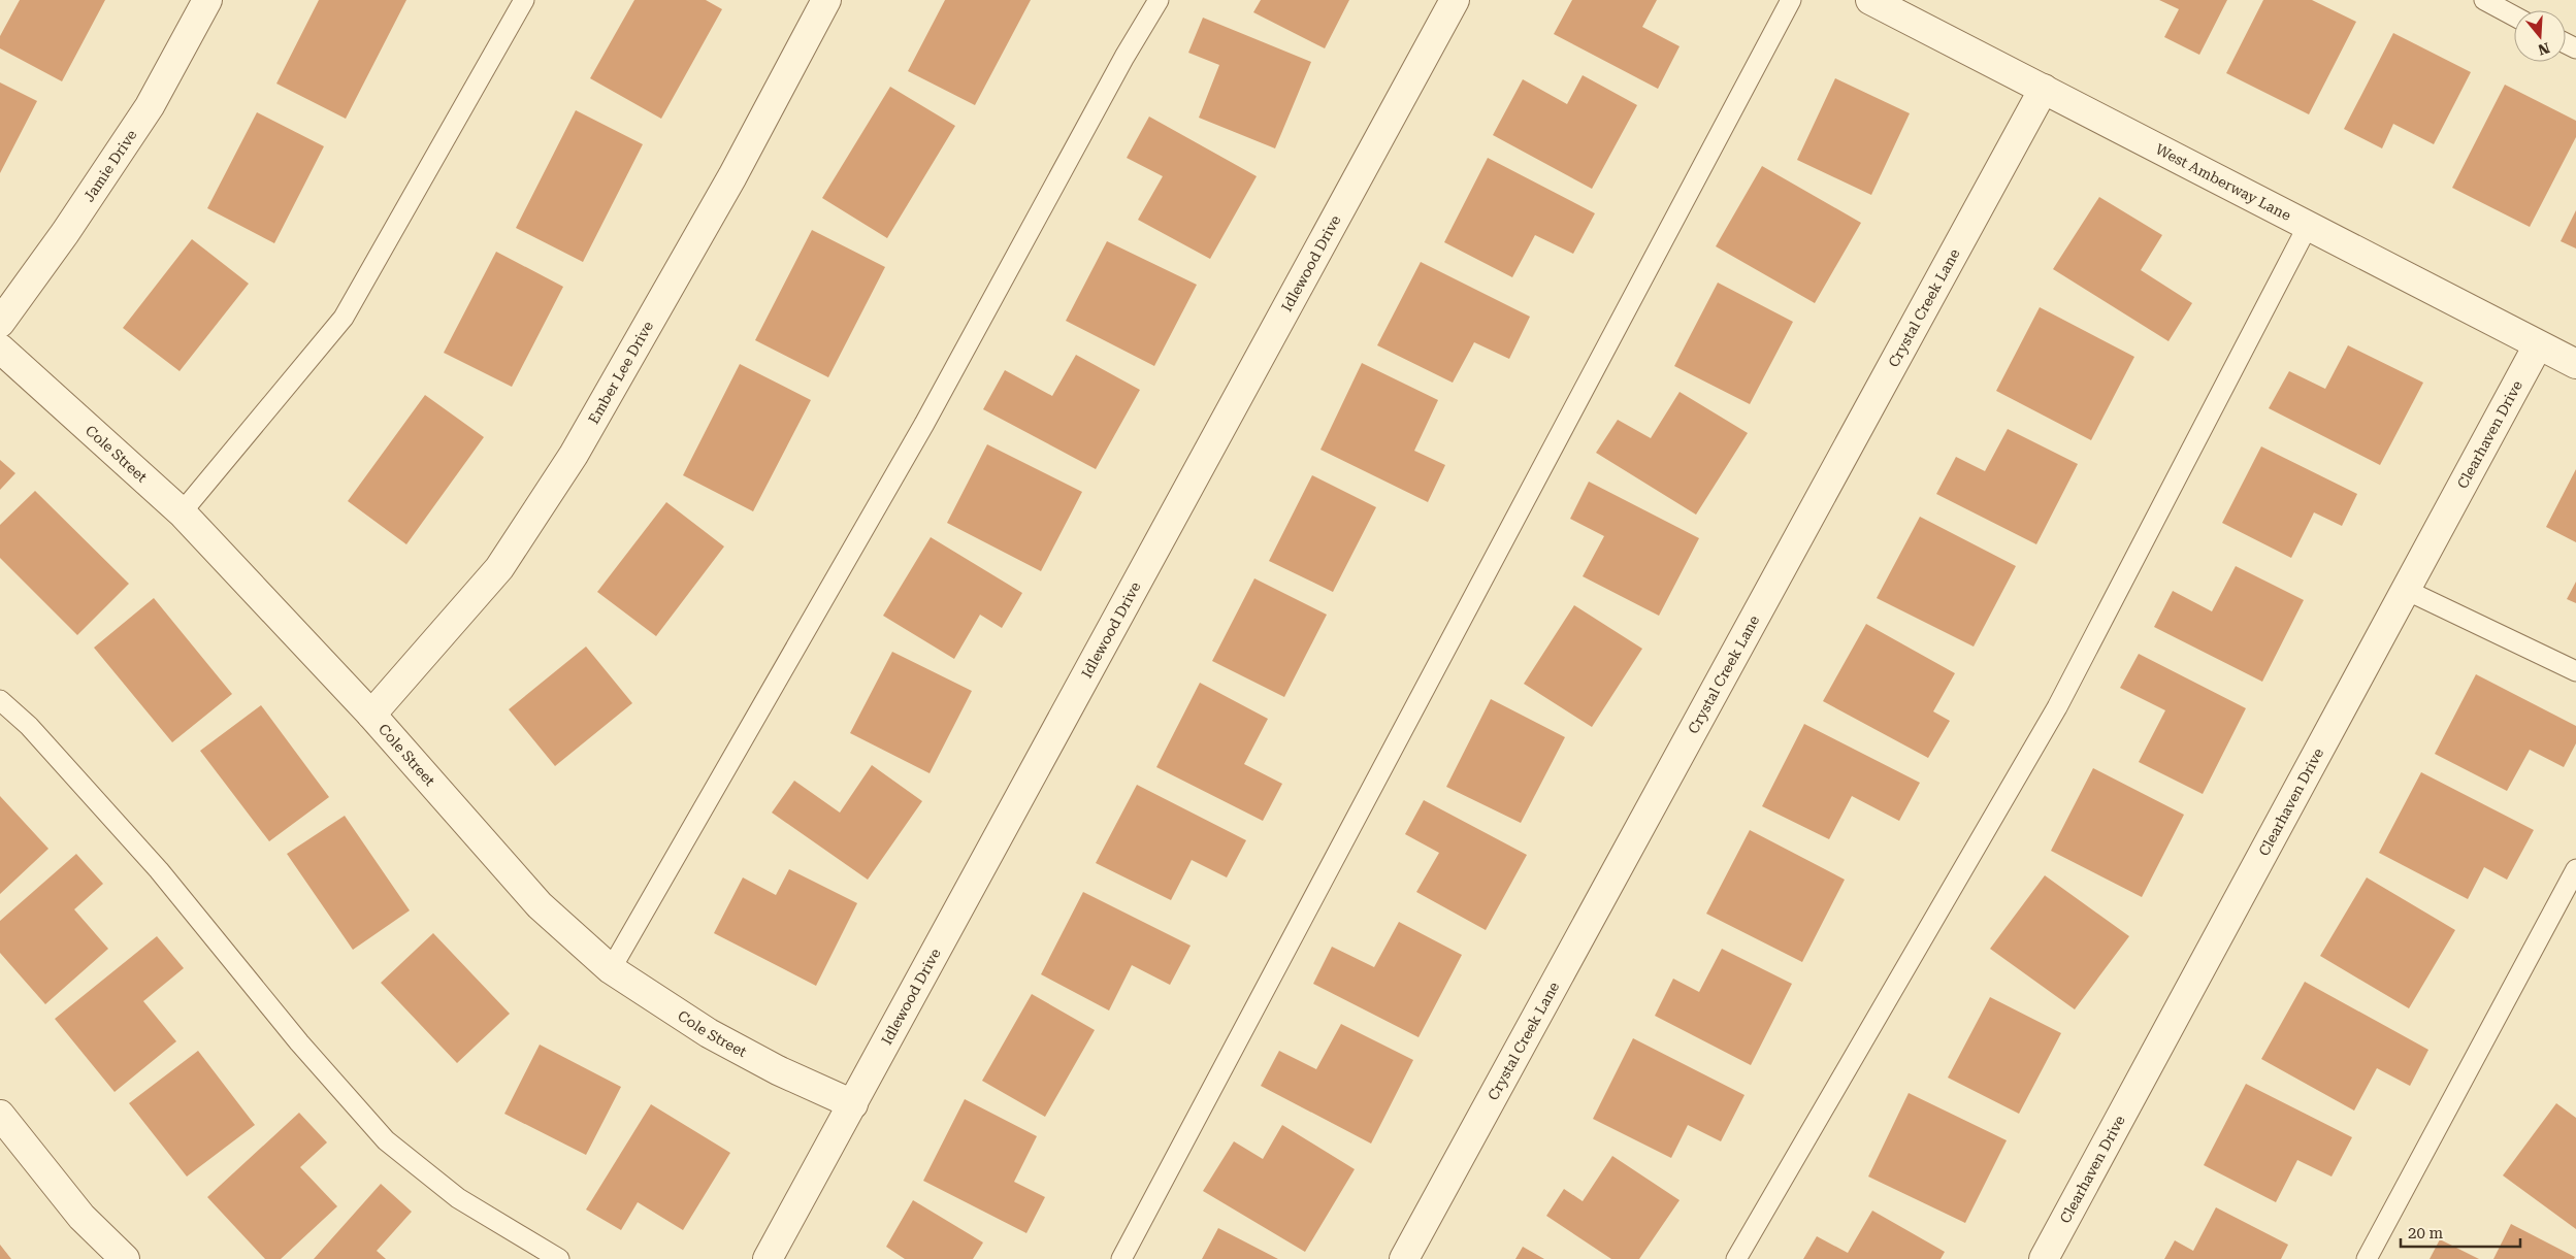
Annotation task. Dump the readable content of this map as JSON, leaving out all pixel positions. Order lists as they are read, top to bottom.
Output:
{
  "streets": {
    "street": [
      "Jamie Drive",
      "West Amberway Lane",
      "Idlewood Drive",
      "Crystal Creek Lane",
      "Ember Lee Drive",
      "Clearhaven Drive",
      "Cole Street"
    ]
  },
  "crossings": [
    ["West Amberway Lane", "Crystal Creek Lane"],
    ["West Amberway Lane", "Clearhaven Drive"],
    ["Idlewood Drive", "Cole Street"],
    ["Ember Lee Drive", "Cole Street"]
  ],
  "scale_bar": "20 m",
  "north": "bottom"
}
